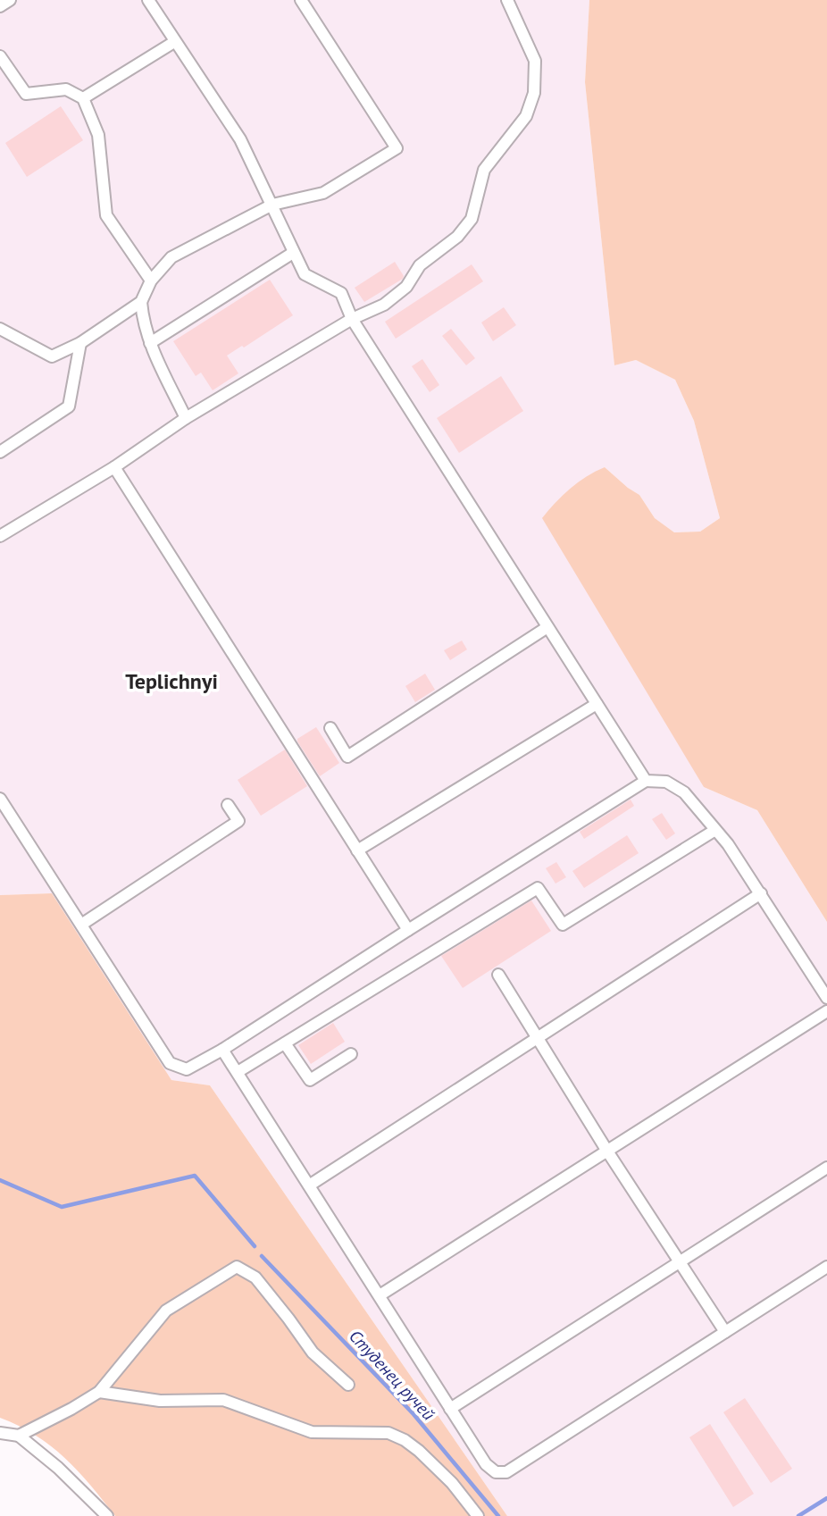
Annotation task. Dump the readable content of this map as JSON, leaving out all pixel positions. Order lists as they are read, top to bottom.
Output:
{
  "districts": ["Teplichnyi"],
  "water": ["Студенец ручей"]
}
